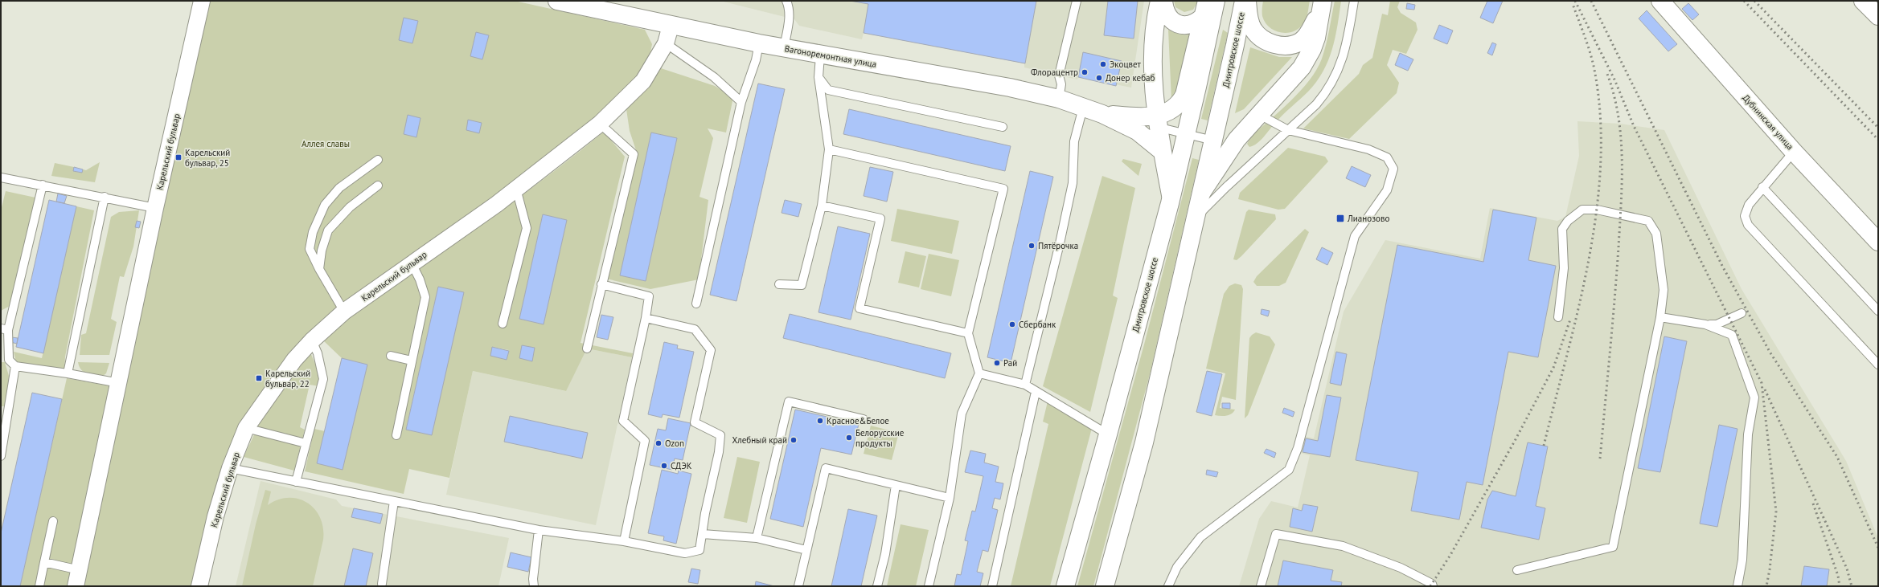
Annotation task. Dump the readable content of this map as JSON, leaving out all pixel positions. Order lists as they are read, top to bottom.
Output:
{
  "streets": {
    "street": [
      "Дмитровское шоссе",
      "Вагоноремонтная улица",
      "Дубнинская улица",
      "Карельский бульвар"
    ]
  },
  "crossings": [
    ["Вагоноремонтная улица", "Карельский бульвар"]
  ],
  "parks": ["Аллея славы"],
  "places": {
    "other": [
      "Экоцвет",
      "Флорацентр",
      "Донер кебаб",
      "Пятёрочка",
      "Сбербанк",
      "Рай",
      "Красное&Белое",
      "Белорусские продукты",
      "Хлебный край",
      "Ozon",
      "СДЭК"
    ],
    "transit": ["Карельский бульвар, 25", "Лианозово", "Карельский бульвар, 22"]
  }
}
